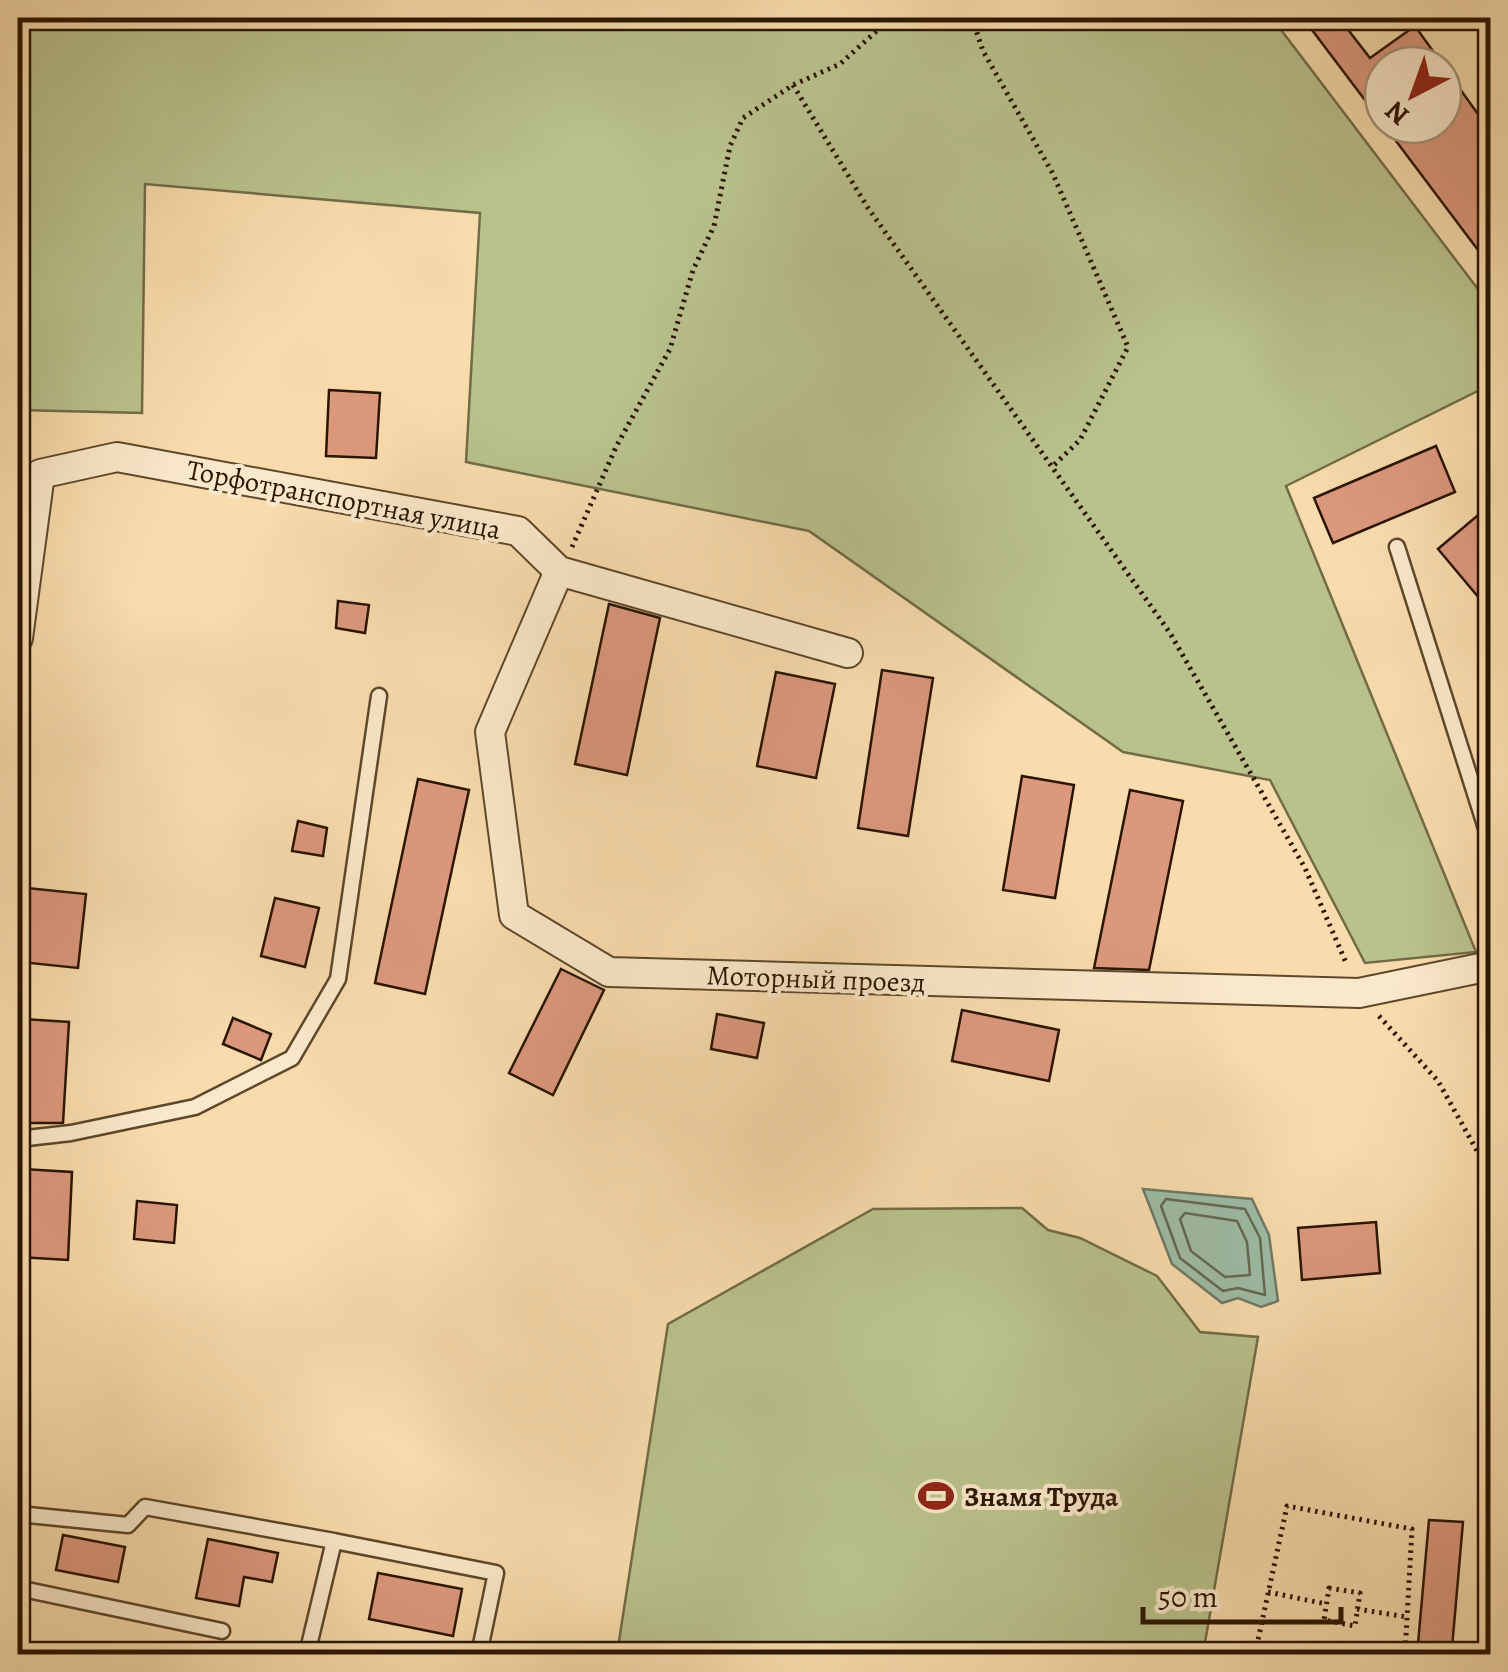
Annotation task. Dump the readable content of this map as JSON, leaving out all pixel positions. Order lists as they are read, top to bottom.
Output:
{
  "streets": {
    "street": ["Торфотранспортная улица", "Моторный проезд"]
  },
  "crossings": [
    ["Торфотранспортная улица", "Моторный проезд"]
  ],
  "places": {
    "sports": ["Знамя Труда"]
  },
  "scale_bar": "50 m",
  "north": "bottom left"
}
